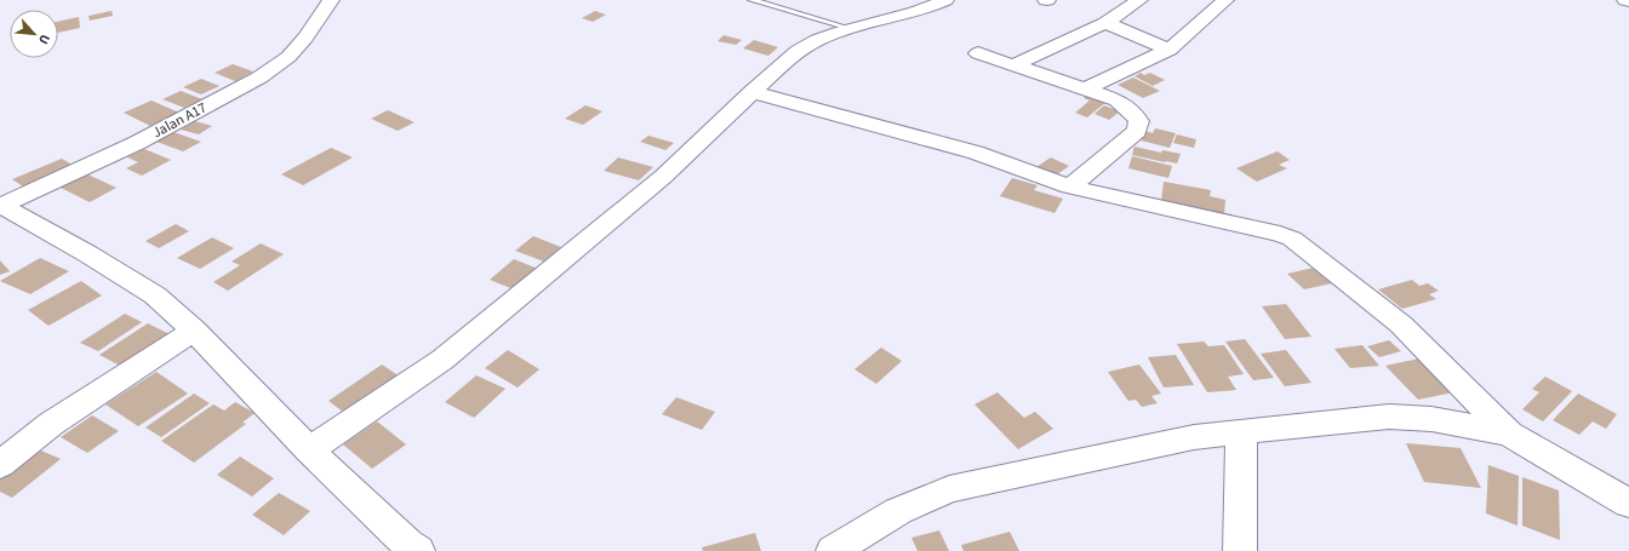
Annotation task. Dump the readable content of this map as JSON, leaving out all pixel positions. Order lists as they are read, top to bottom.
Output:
{
  "streets": {
    "street": ["Jalan A17"]
  },
  "north": "bottom right"
}
